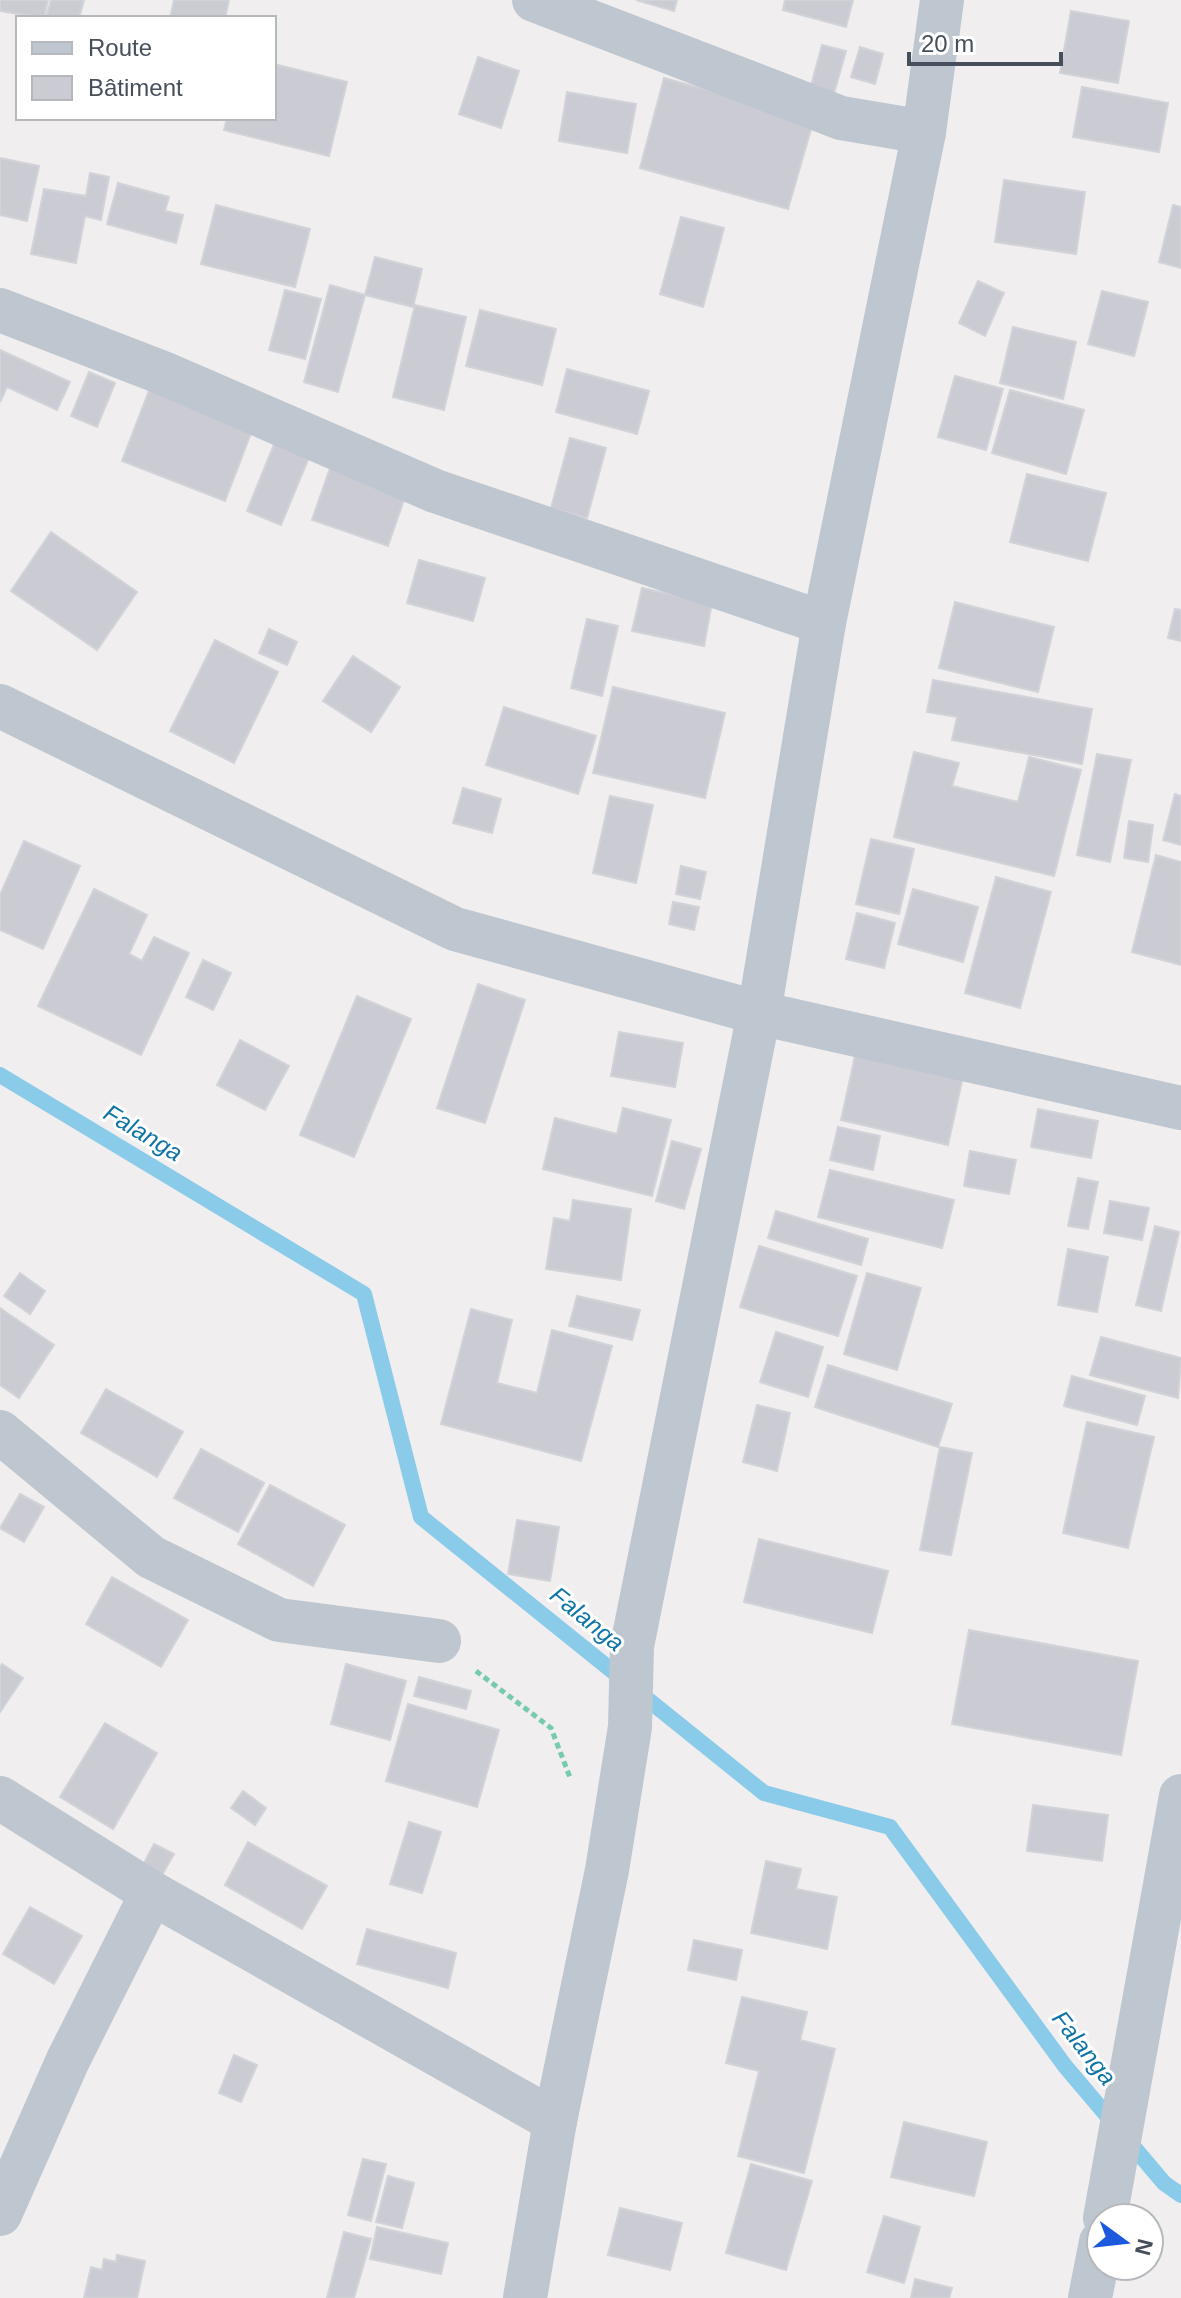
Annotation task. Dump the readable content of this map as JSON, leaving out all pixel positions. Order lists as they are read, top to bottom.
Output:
{
  "water": ["Falanga"],
  "legend": ["Route", "Bâtiment"],
  "scale_bar": "20 m",
  "north": "right"
}
